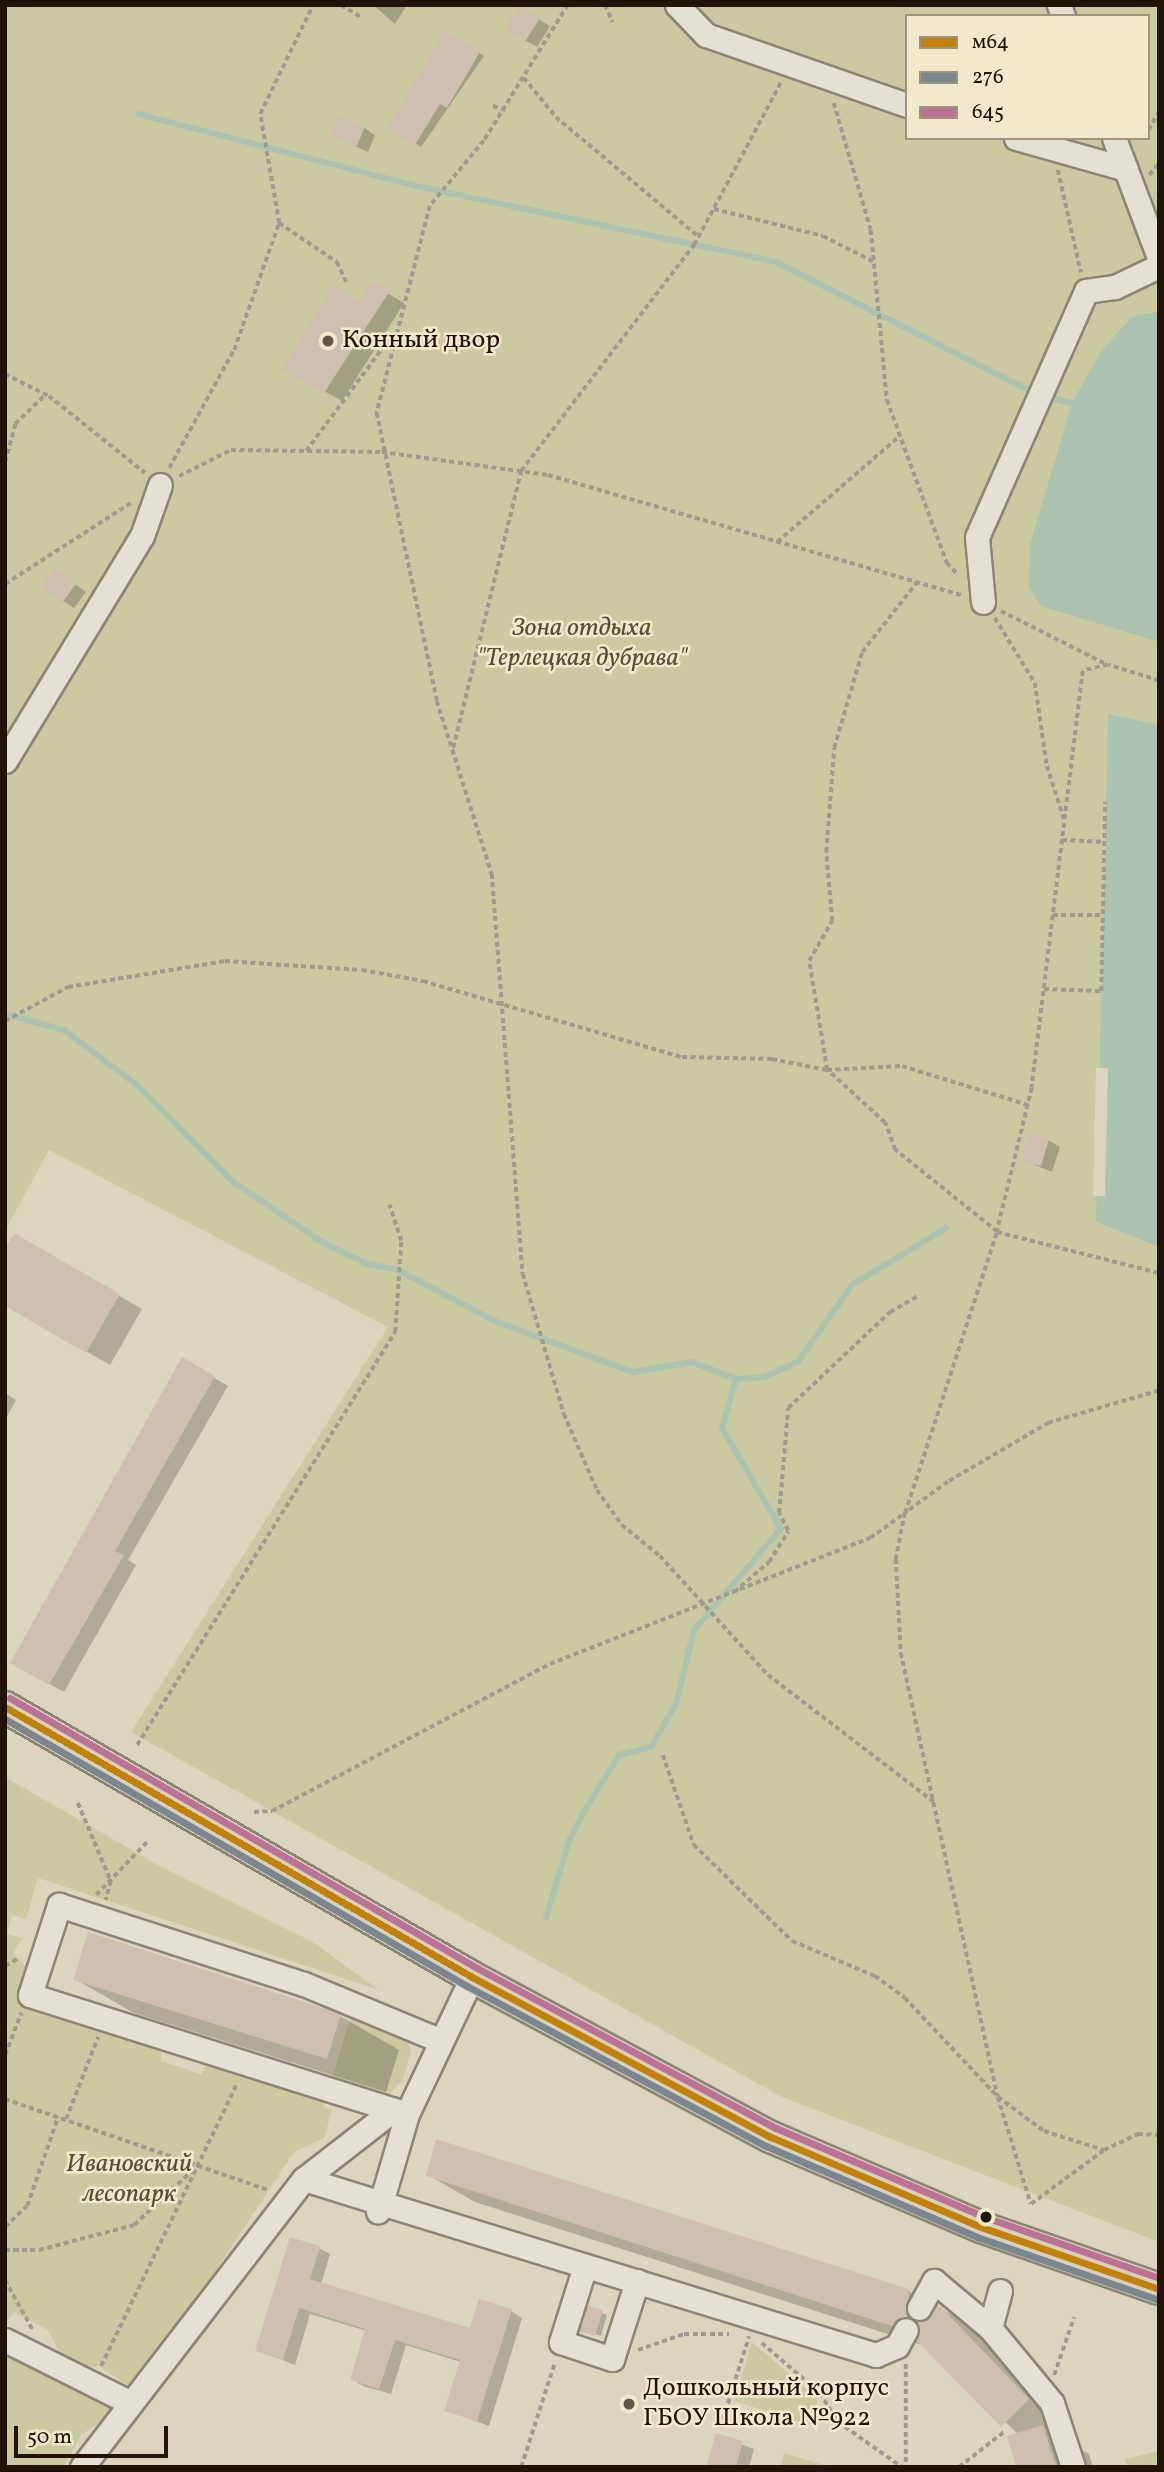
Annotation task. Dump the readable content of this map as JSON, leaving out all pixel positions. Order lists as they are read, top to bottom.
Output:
{
  "parks": ["Зона отдыха \"Терлецкая дубрава\"", "Ивановский лесопарк"],
  "places": ["Конный двор", "Дошкольный корпус ГБОУ Школа №922"],
  "lines": ["transit line 645", "transit line м64", "transit line 276"],
  "legend": ["м64", "276", "645"],
  "scale_bar": "50 m"
}
